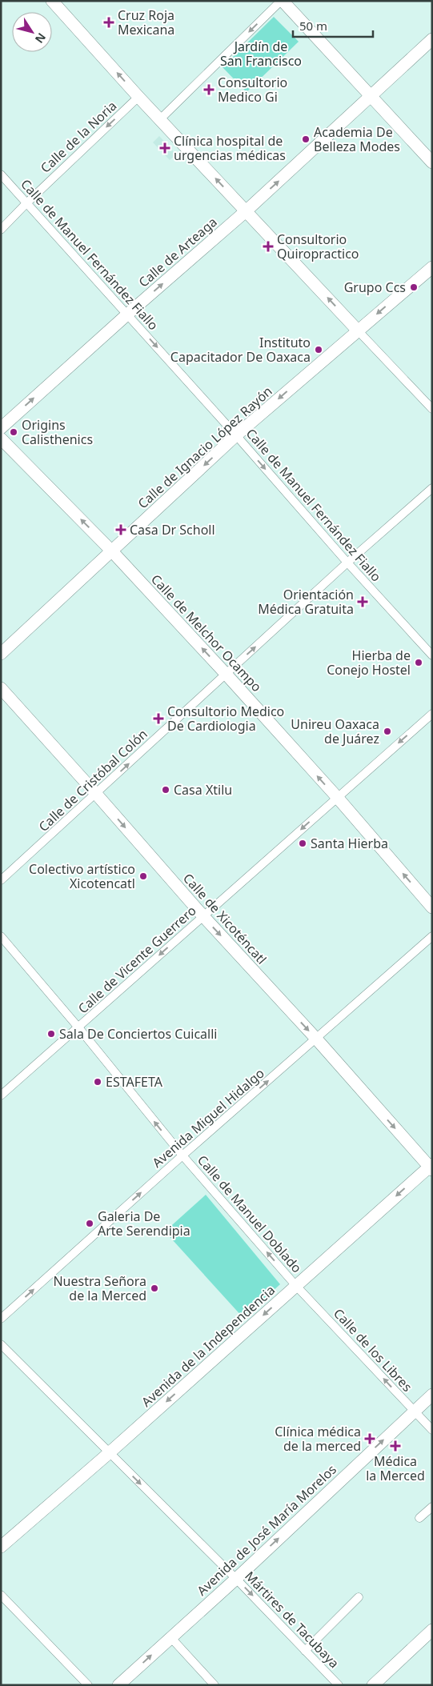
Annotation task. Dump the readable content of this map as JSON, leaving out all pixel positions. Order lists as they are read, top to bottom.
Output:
{
  "streets": {
    "main road": [
      "Calle de Arteaga",
      "Calle de Ignacio López Rayón",
      "Calle de Melchor Ocampo",
      "Calle de Xicoténcatl",
      "Avenida de la Independencia",
      "Avenida de José María Morelos"
    ],
    "street": [
      "Calle de la Noria",
      "Calle de Manuel Fernández Fiallo",
      "Calle de Cristóbal Colón",
      "Calle de Vicente Guerrero",
      "Avenida Miguel Hidalgo",
      "Calle de Manuel Doblado",
      "Calle de los Libres",
      "Mártires de Tacubaya"
    ]
  },
  "crossings": [
    ["Calle de la Noria", "Calle de Manuel Fernández Fiallo"],
    ["Calle de Arteaga", "Calle de Manuel Fernández Fiallo"],
    ["Calle de Manuel Fernández Fiallo", "Calle de Ignacio López Rayón"],
    ["Calle de Manuel Fernández Fiallo", "Calle de Cristóbal Colón"],
    ["Calle de Ignacio López Rayón", "Calle de Melchor Ocampo"],
    ["Calle de Melchor Ocampo", "Calle de Cristóbal Colón"],
    ["Calle de Melchor Ocampo", "Calle de Vicente Guerrero"],
    ["Calle de Cristóbal Colón", "Calle de Xicoténcatl"],
    ["Calle de Xicoténcatl", "Calle de Vicente Guerrero"],
    ["Calle de Xicoténcatl", "Avenida Miguel Hidalgo"],
    ["Calle de Xicoténcatl", "Avenida de la Independencia"],
    ["Calle de Vicente Guerrero", "Calle de Manuel Doblado"],
    ["Avenida Miguel Hidalgo", "Calle de Manuel Doblado"],
    ["Calle de Manuel Doblado", "Avenida de la Independencia"],
    ["Calle de Manuel Doblado", "Calle de los Libres"],
    ["Avenida de la Independencia", "Calle de los Libres"],
    ["Avenida de la Independencia", "Mártires de Tacubaya"],
    ["Calle de los Libres", "Avenida de José María Morelos"],
    ["Avenida de José María Morelos", "Mártires de Tacubaya"]
  ],
  "one_way": [
    "Calle de la Noria",
    "Calle de Arteaga",
    "Calle de Manuel Fernández Fiallo",
    "Calle de Ignacio López Rayón",
    "Calle de Melchor Ocampo",
    "Calle de Cristóbal Colón",
    "Calle de Xicoténcatl",
    "Calle de Vicente Guerrero",
    "Avenida Miguel Hidalgo",
    "Calle de Manuel Doblado",
    "Avenida de la Independencia",
    "Calle de los Libres",
    "Avenida de José María Morelos",
    "Mártires de Tacubaya"
  ],
  "parks": ["Jardín de San Francisco"],
  "places": {
    "health": [
      "Cruz Roja Mexicana",
      "Consultorio Medico Gi",
      "Clínica hospital de urgencias médicas",
      "Consultorio Quiropractico",
      "Casa Dr Scholl",
      "Orientación Médica Gratuita",
      "Consultorio Medico De Cardiologia",
      "Clínica médica de la merced",
      "Médica la Merced"
    ],
    "other": [
      "Academia De Belleza Modes",
      "Grupo Ccs",
      "Instituto Capacitador De Oaxaca",
      "Origins Calisthenics",
      "Hierba de Conejo Hostel",
      "Unireu Oaxaca de Juárez",
      "Casa Xtilu",
      "Santa Hierba",
      "Colectivo artístico Xicotencatl",
      "Sala De Conciertos Cuicalli",
      "ESTAFETA",
      "Galeria De Arte Serendipia",
      "Nuestra Señora de la Merced"
    ]
  },
  "scale_bar": "50 m",
  "north": "bottom right"
}
